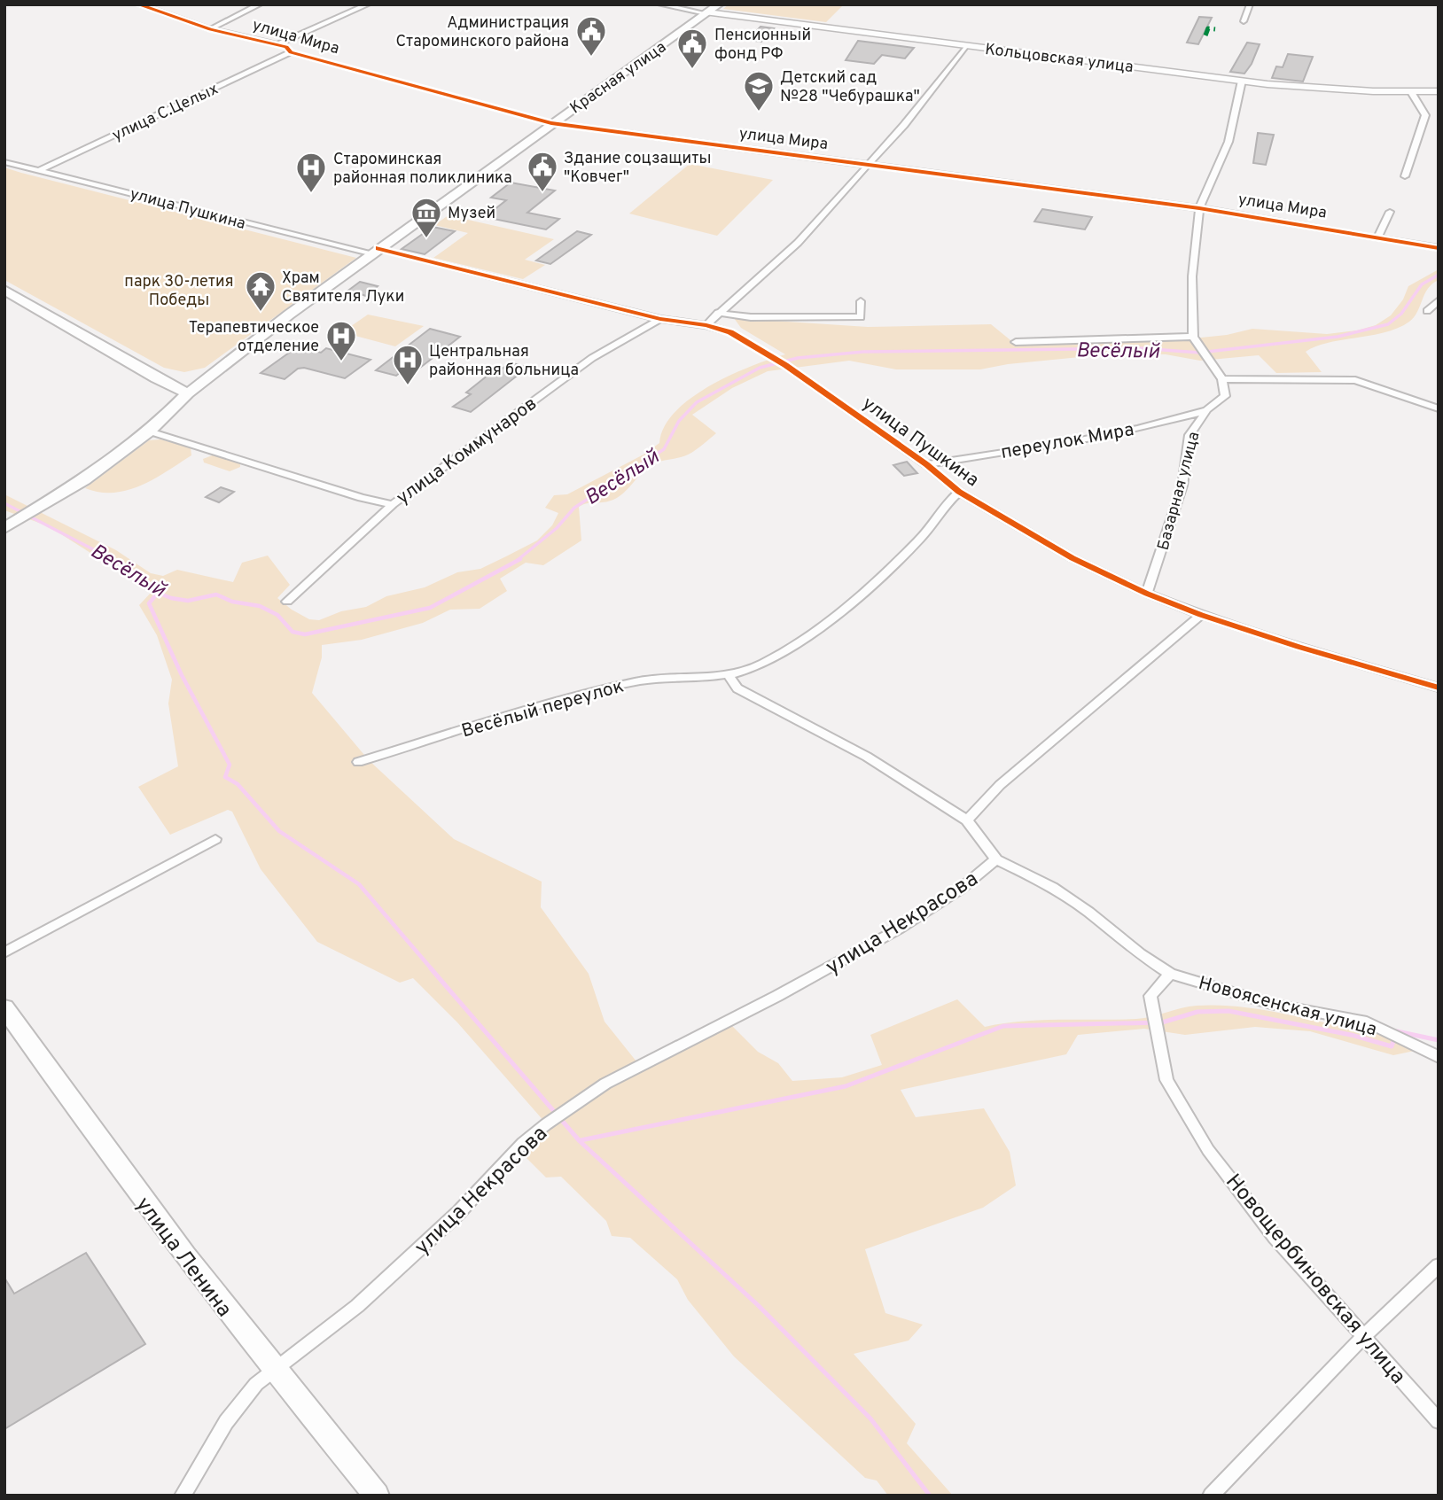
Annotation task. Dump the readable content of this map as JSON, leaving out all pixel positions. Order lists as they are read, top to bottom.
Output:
{
  "streets": {
    "main road": ["Кольцовская улица", "Красная улица", "улица Ленина"],
    "street": [
      "улица Мира",
      "улица С.Целых",
      "улица Пушкина",
      "переулок Мира",
      "улица Коммунаров",
      "Базарная улица",
      "Весёлый переулок",
      "улица Некрасова",
      "Новоясенская улица",
      "Новощербиновская улица"
    ]
  },
  "crossings": [
    ["улица Мира", "Красная улица"],
    ["улица Мира", "улица С.Целых"],
    ["Кольцовская улица", "Красная улица"],
    ["Красная улица", "улица Пушкина"],
    ["улица С.Целых", "улица Пушкина"],
    ["улица Пушкина", "переулок Мира"],
    ["улица Пушкина", "улица Коммунаров"],
    ["улица Пушкина", "Базарная улица"],
    ["улица Пушкина", "Весёлый переулок"],
    ["переулок Мира", "Базарная улица"],
    ["улица Некрасова", "улица Ленина"],
    ["Новоясенская улица", "Новощербиновская улица"]
  ],
  "water": ["Весёлый"],
  "parks": ["парк 30-летия Победы"],
  "places": {
    "public building": ["Администрация Староминского района", "Пенсионный фонд РФ", "Здание соцзащиты \"Ковчег\""],
    "school or university": ["Детский сад №28 \"Чебурашка\""],
    "hospital": ["Староминская районная поликлиника", "Терапевтическое отделение", "Центральная районная больница"],
    "museum": ["Музей"],
    "temple": ["Храм Святителя Луки"]
  }
}
